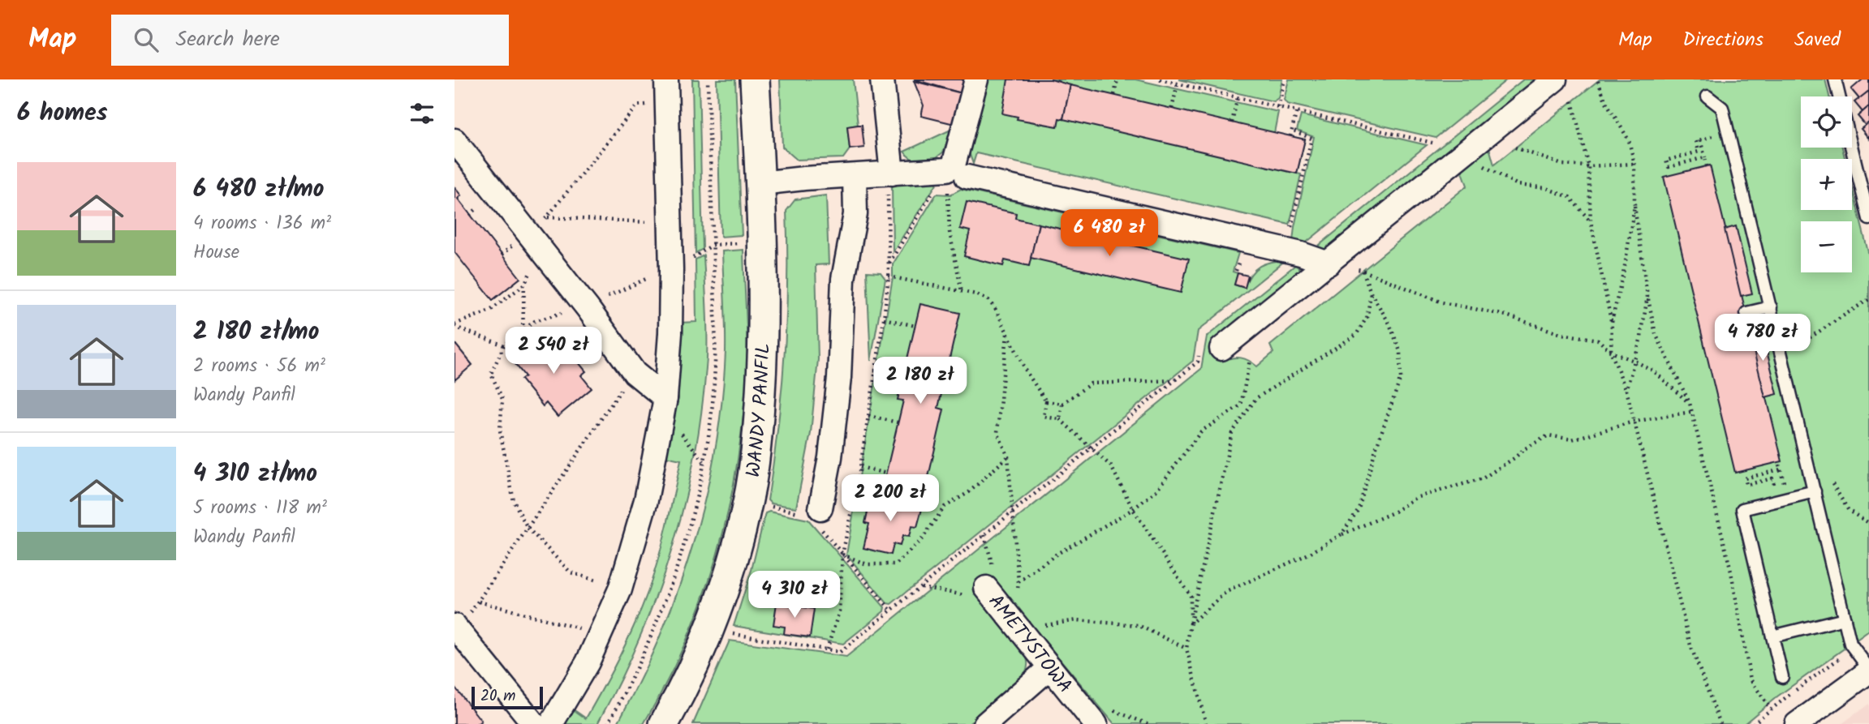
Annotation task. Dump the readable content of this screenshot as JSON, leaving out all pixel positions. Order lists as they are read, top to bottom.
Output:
{
  "streets": {
    "street": ["WANDY PANFIL", "AMETYSTOWA"]
  },
  "scale_bar": "20 m",
  "page": {
    "header": "Map",
    "search": "Search here",
    "nav": ["Map", "Directions", "Saved"],
    "heading": "6 homes",
    "map_buttons": ["+", "−"],
    "list": [
      {
        "name": "6 480 zł/mo",
        "note": "4 rooms · 136 m² · House"
      },
      {
        "name": "2 180 zł/mo",
        "note": "2 rooms · 56 m² · Wandy Panfil"
      },
      {
        "name": "4 310 zł/mo",
        "note": "5 rooms · 118 m² · Wandy Panfil"
      }
    ],
    "price": [
      "6 480 zł",
      "4 780 zł",
      "2 540 zł",
      "2 180 zł",
      "2 200 zł",
      "4 310 zł"
    ],
    "scale": "20 m"
  }
}
